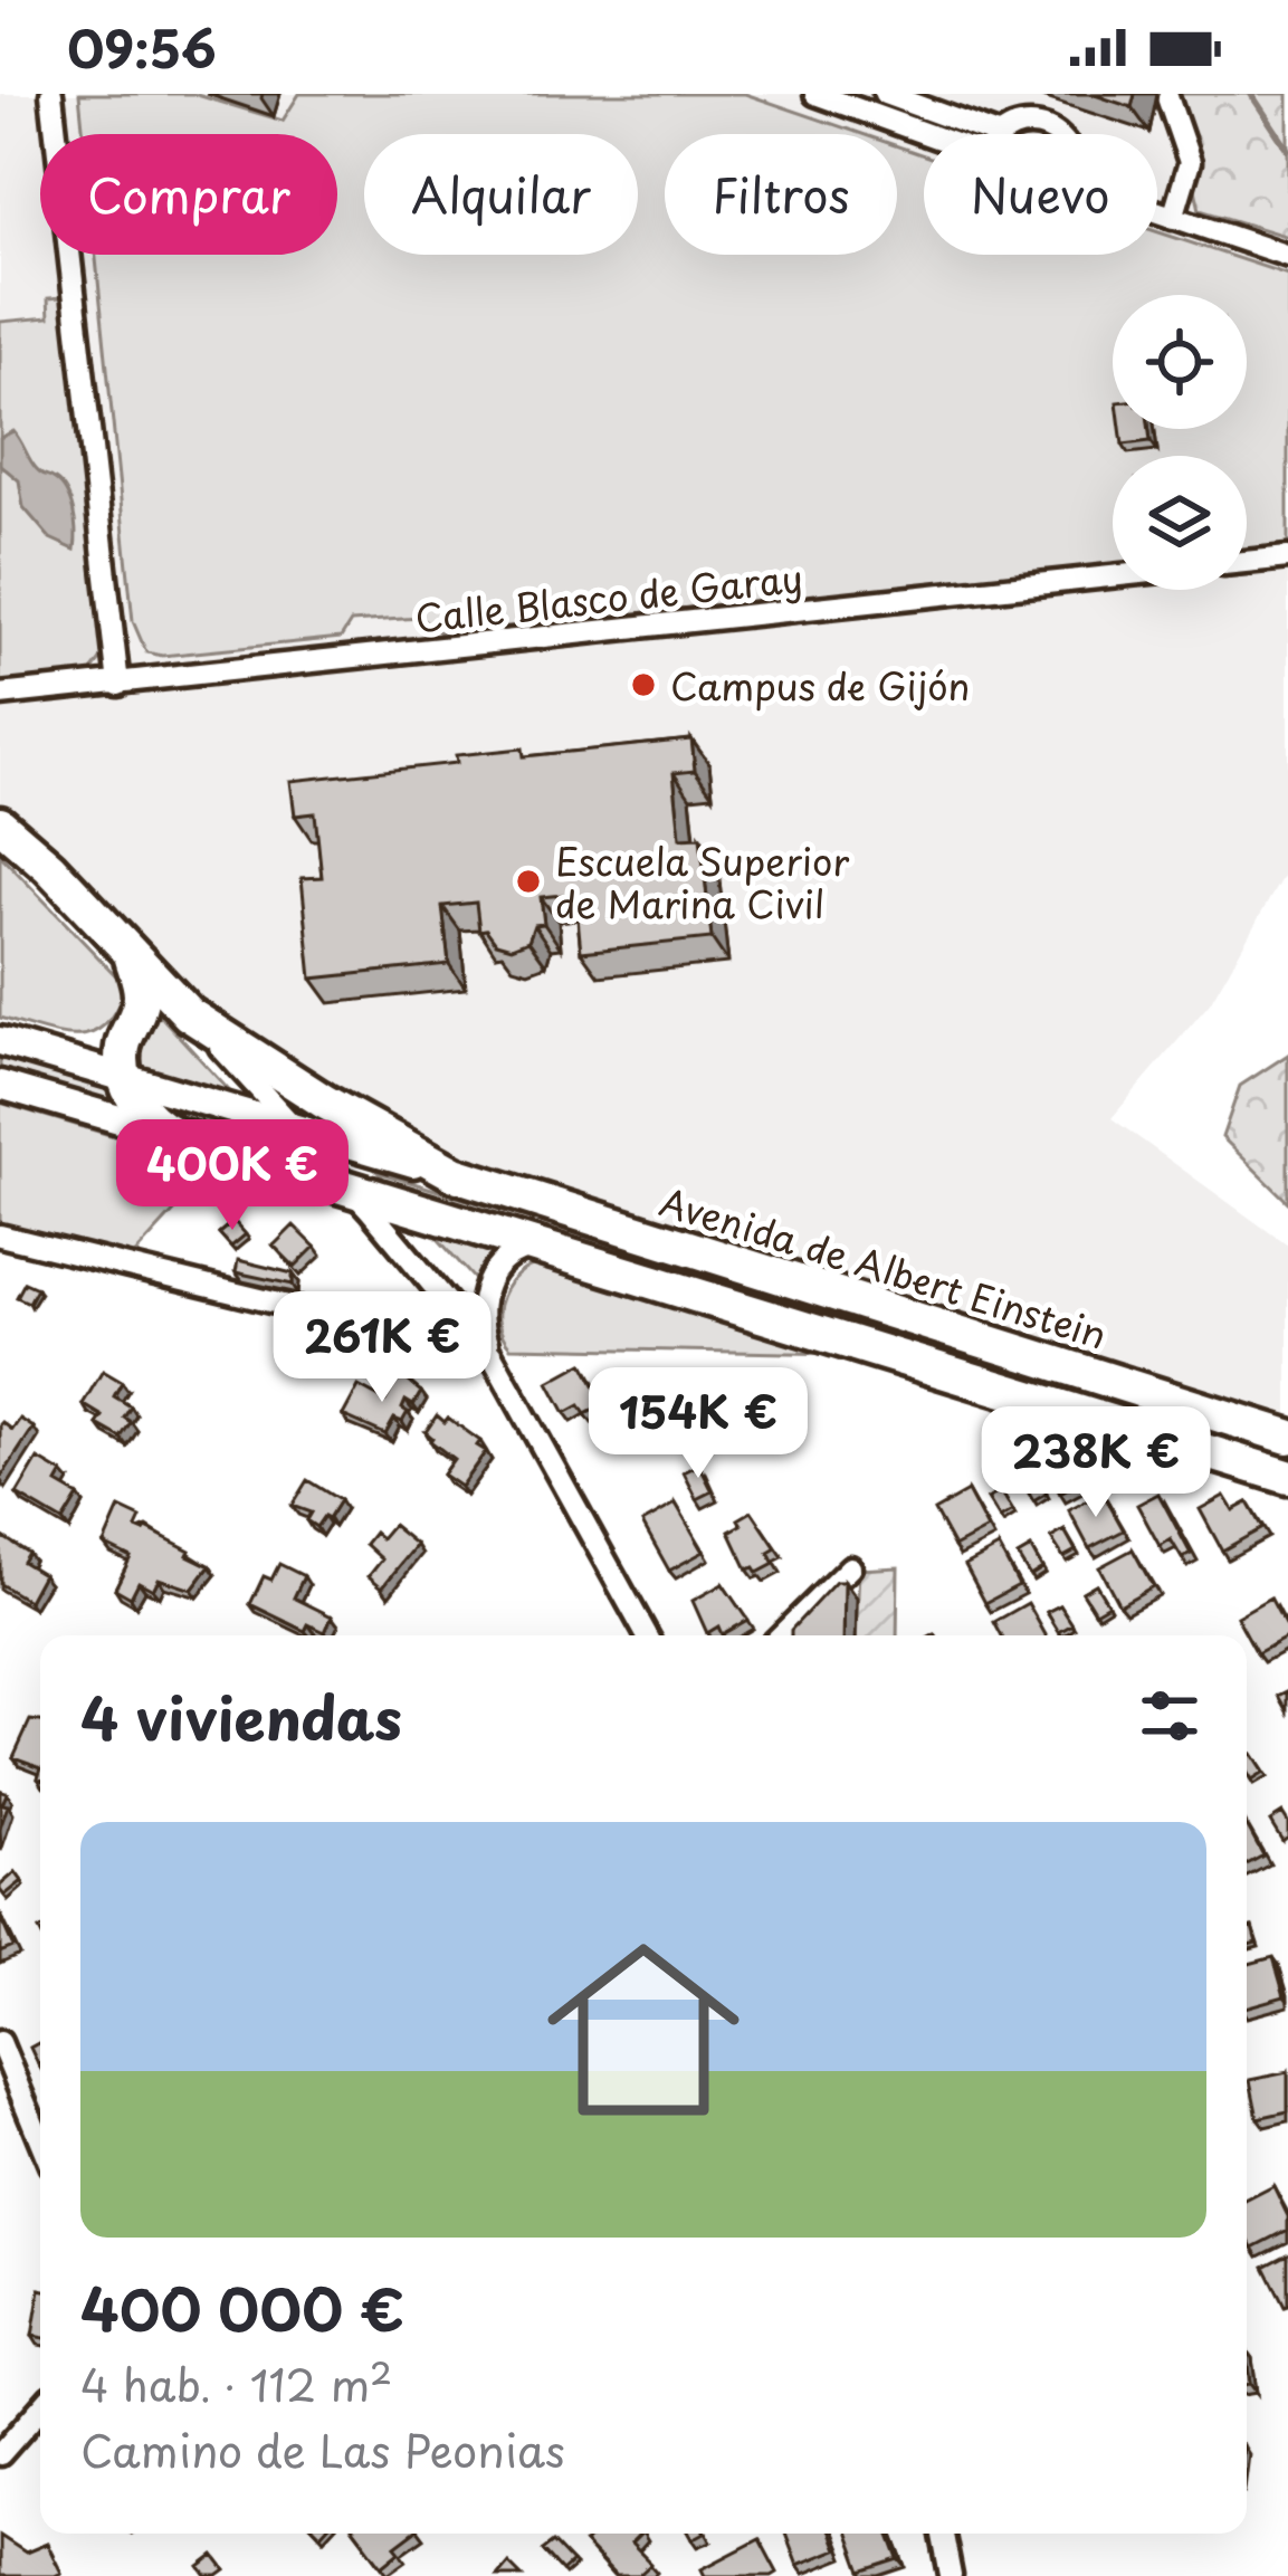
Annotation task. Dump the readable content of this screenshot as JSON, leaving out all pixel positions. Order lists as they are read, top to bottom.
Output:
{
  "streets": {
    "highway": ["Avenida de Albert Einstein"],
    "street": ["Calle Blasco de Garay"]
  },
  "places": ["Campus de Gijón", "Escuela Superior de Marina Civil"],
  "page": {
    "status": "09:56",
    "chip": [
      "Comprar",
      "Alquilar",
      "Filtros",
      "Nuevo"
    ],
    "price": [
      "400K €",
      "261K €",
      "154K €",
      "238K €"
    ],
    "heading": "4 viviendas",
    "list": [
      {
        "name": "400 000 €",
        "note": "4 hab. · 112 m² · Camino de Las Peonias"
      }
    ]
  }
}
